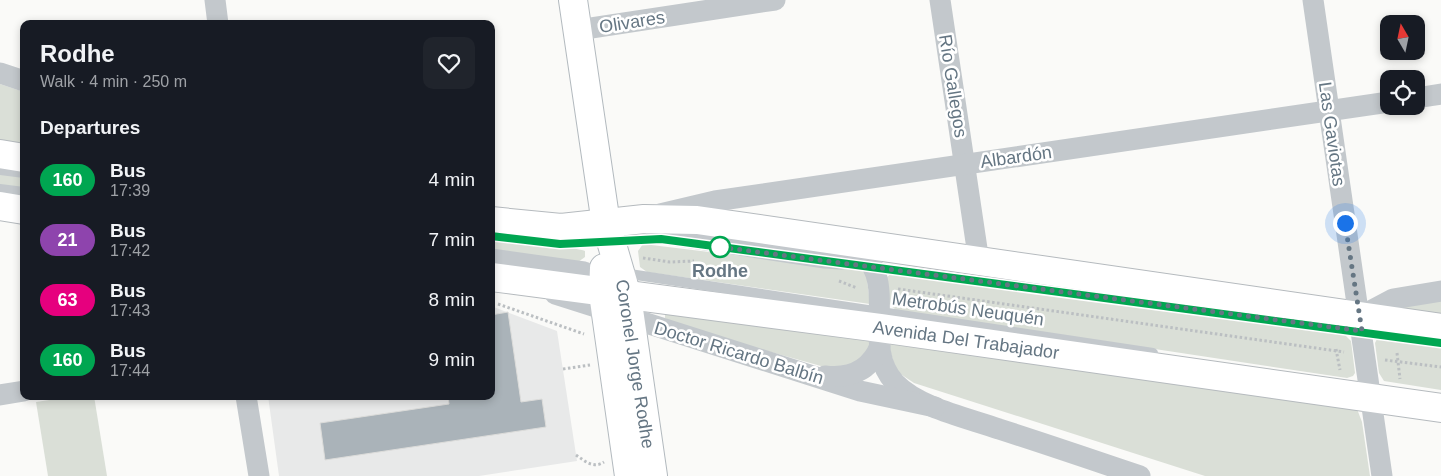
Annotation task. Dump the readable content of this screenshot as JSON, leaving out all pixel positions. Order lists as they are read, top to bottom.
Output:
{
  "streets": {
    "main road": ["Avenida Del Trabajador", "Coronel Jorge Rodhe"],
    "street": [
      "Olivares",
      "Río Gallegos",
      "Las Gaviotas",
      "Albardón",
      "Doctor Ricardo Balbín"
    ],
    "lane": ["Metrobús Neuquén"]
  },
  "crossings": [
    ["Olivares", "Coronel Jorge Rodhe"],
    ["Río Gallegos", "Albardón"],
    ["Las Gaviotas", "Albardón"],
    ["Las Gaviotas", "Metrobús Neuquén"],
    ["Las Gaviotas", "Avenida Del Trabajador"],
    ["Metrobús Neuquén", "Avenida Del Trabajador"],
    ["Metrobús Neuquén", "Doctor Ricardo Balbín"],
    ["Metrobús Neuquén", "Coronel Jorge Rodhe"],
    ["Avenida Del Trabajador", "Doctor Ricardo Balbín"],
    ["Avenida Del Trabajador", "Coronel Jorge Rodhe"],
    ["Doctor Ricardo Balbín", "Coronel Jorge Rodhe"]
  ],
  "places": ["Rodhe"],
  "lines": ["bus line 160"],
  "north": "top",
  "page": {
    "heading": [
      ["Rodhe", "Walk · 4 min · 250 m"],
      "Departures"
    ],
    "list": [
      {
        "mark": "160",
        "name": "Bus",
        "note": "17:39",
        "value": "4 min"
      },
      {
        "mark": "21",
        "name": "Bus",
        "note": "17:42",
        "value": "7 min"
      },
      {
        "mark": "63",
        "name": "Bus",
        "note": "17:43",
        "value": "8 min"
      },
      {
        "mark": "160",
        "name": "Bus",
        "note": "17:44",
        "value": "9 min"
      }
    ]
  }
}
